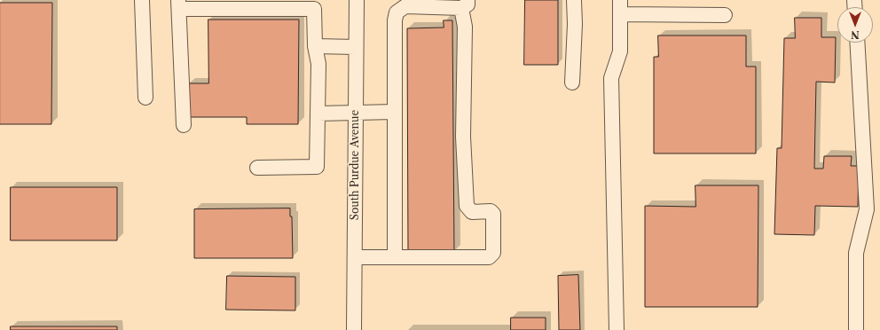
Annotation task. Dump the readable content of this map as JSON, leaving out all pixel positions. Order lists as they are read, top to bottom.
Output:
{
  "streets": {
    "street": ["South Purdue Avenue"]
  },
  "north": "bottom"
}
